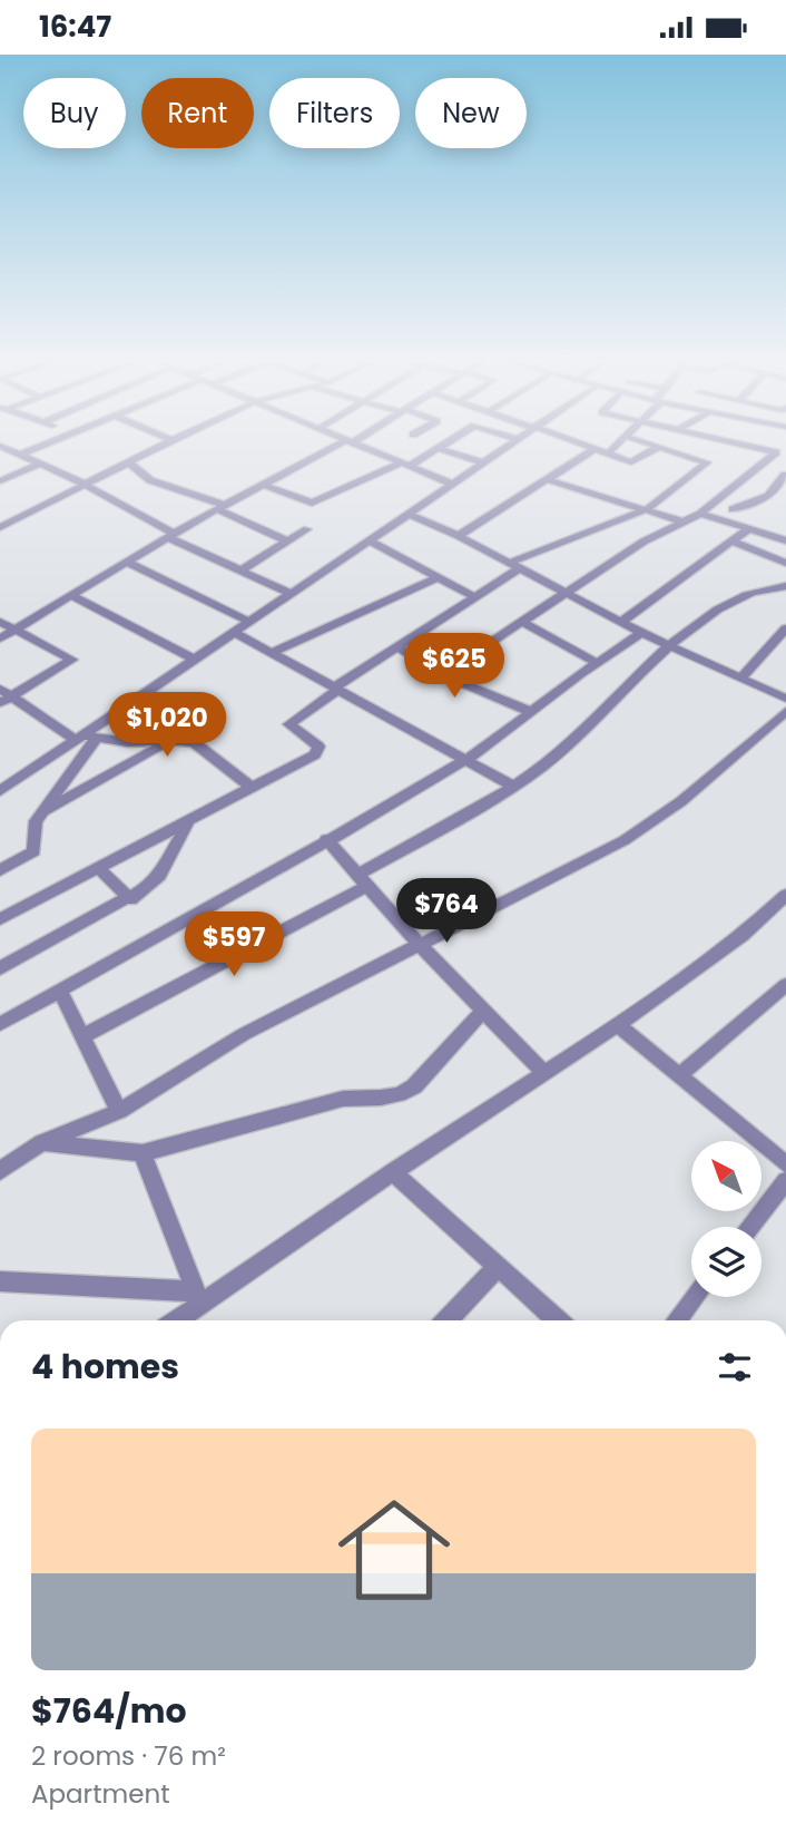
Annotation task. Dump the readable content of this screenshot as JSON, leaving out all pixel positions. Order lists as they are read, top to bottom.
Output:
{
  "north": "top left",
  "page": {
    "status": "16:47",
    "chip": [
      "Buy",
      "Rent",
      "Filters",
      "New"
    ],
    "price": [
      "$625",
      "$1,020",
      "$764",
      "$597"
    ],
    "heading": "4 homes",
    "list": [
      {
        "name": "$764/mo",
        "note": "2 rooms · 76 m² · Apartment"
      }
    ]
  }
}
